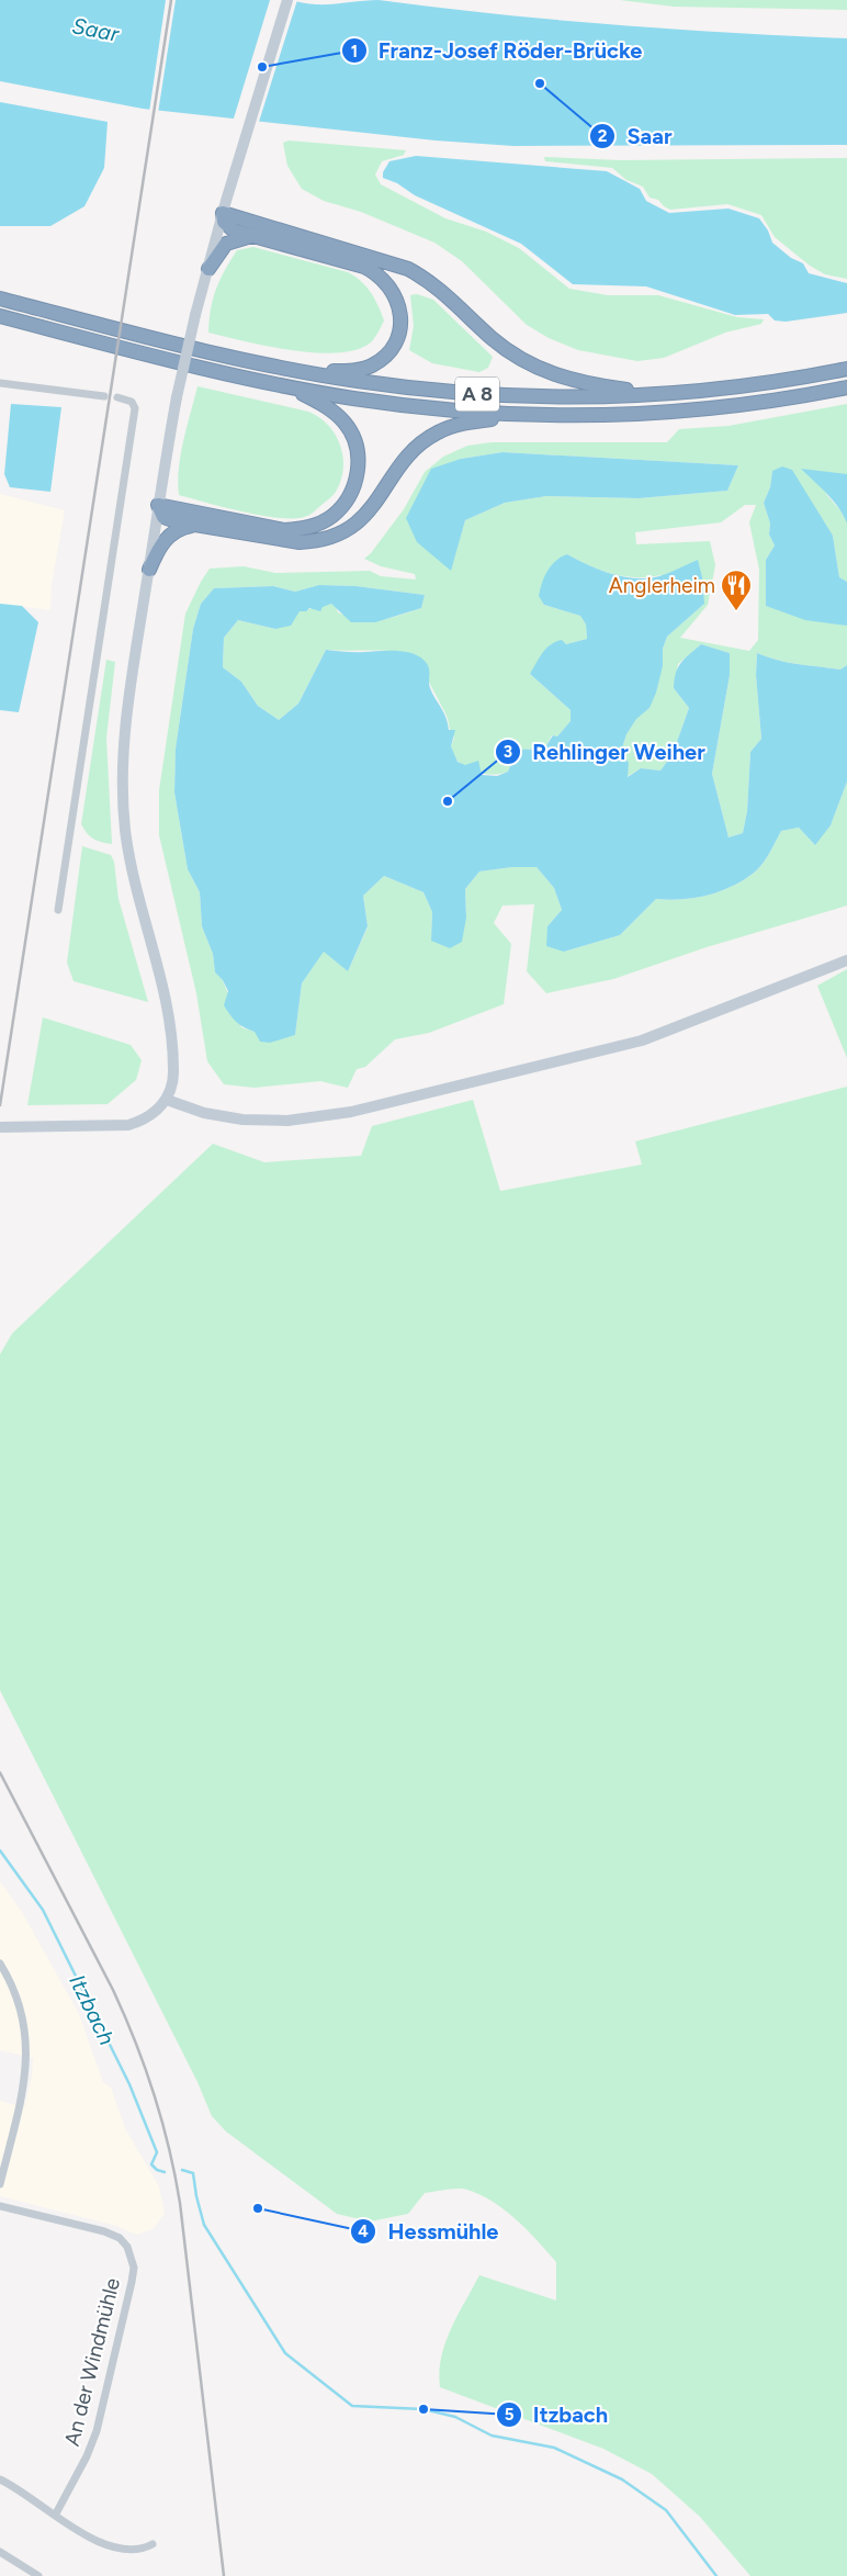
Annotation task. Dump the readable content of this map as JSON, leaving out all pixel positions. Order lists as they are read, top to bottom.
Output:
{
  "streets": {
    "highway": ["A 8"],
    "street": ["An der Windmühle"]
  },
  "water": ["Saar", "Itzbach"],
  "places": {
    "other": [
      "Franz-Josef Röder-Brücke",
      "Saar",
      "Rehlinger Weiher",
      "Hessmühle",
      "Itzbach"
    ],
    "restaurant": ["Anglerheim"]
  }
}
